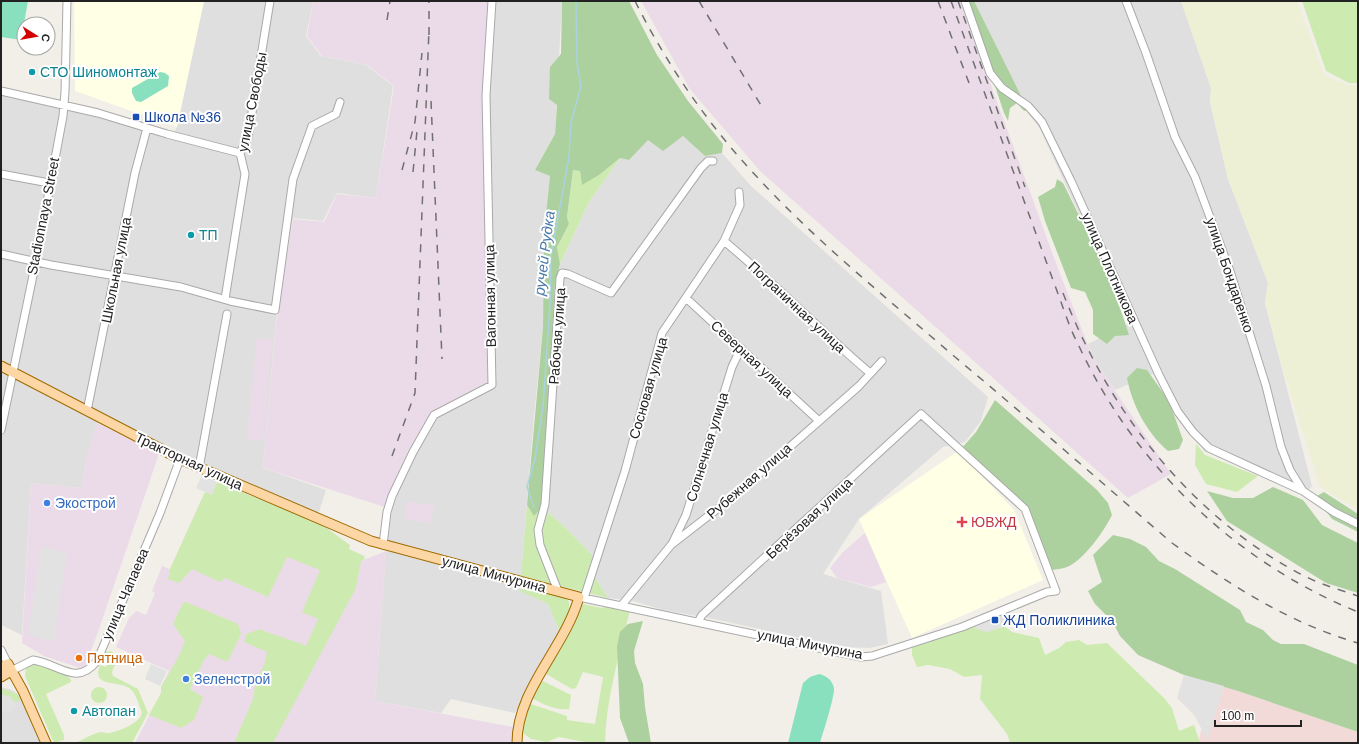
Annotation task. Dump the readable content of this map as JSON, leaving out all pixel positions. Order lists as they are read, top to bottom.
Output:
{
  "streets": {
    "main road": ["Тракторная улица", "улица Мичурина"],
    "street": [
      "улица Свободы",
      "Stadionnaya Street",
      "улица Плотникова",
      "Школьная улица",
      "улица Бондаренко",
      "Вагонная улица",
      "Пограничная улица",
      "Рабочая улица",
      "Северная улица",
      "Сосновая улица",
      "Солнечная улица",
      "Рубежная улица",
      "Берёзовая улица",
      "улица Чапаева"
    ]
  },
  "crossings": [
    ["Stadionnaya Street", "Тракторная улица"],
    ["улица Плотникова", "улица Бондаренко"],
    ["Школьная улица", "Тракторная улица"],
    ["Вагонная улица", "Тракторная улица"],
    ["Вагонная улица", "улица Мичурина"],
    ["Пограничная улица", "Сосновая улица"],
    ["Пограничная улица", "Рубежная улица"],
    ["Рабочая улица", "улица Мичурина"],
    ["Северная улица", "Сосновая улица"],
    ["Северная улица", "Солнечная улица"],
    ["Северная улица", "Рубежная улица"],
    ["Сосновая улица", "улица Мичурина"],
    ["Солнечная улица", "Рубежная улица"],
    ["Тракторная улица", "улица Мичурина"],
    ["Тракторная улица", "улица Чапаева"],
    ["Рубежная улица", "улица Мичурина"],
    ["Берёзовая улица", "улица Мичурина"]
  ],
  "water": ["ручей Рудка"],
  "places": {
    "other": [
      "СТО Шиномонтаж",
      "ТП",
      "Экострой",
      "Пятница",
      "Зеленстрой",
      "Автопан"
    ],
    "transit": ["Школа №36", "ЖД Поликлиника"],
    "health": ["ЮВЖД"]
  },
  "scale_bar": "100 m",
  "north": "right"
}
